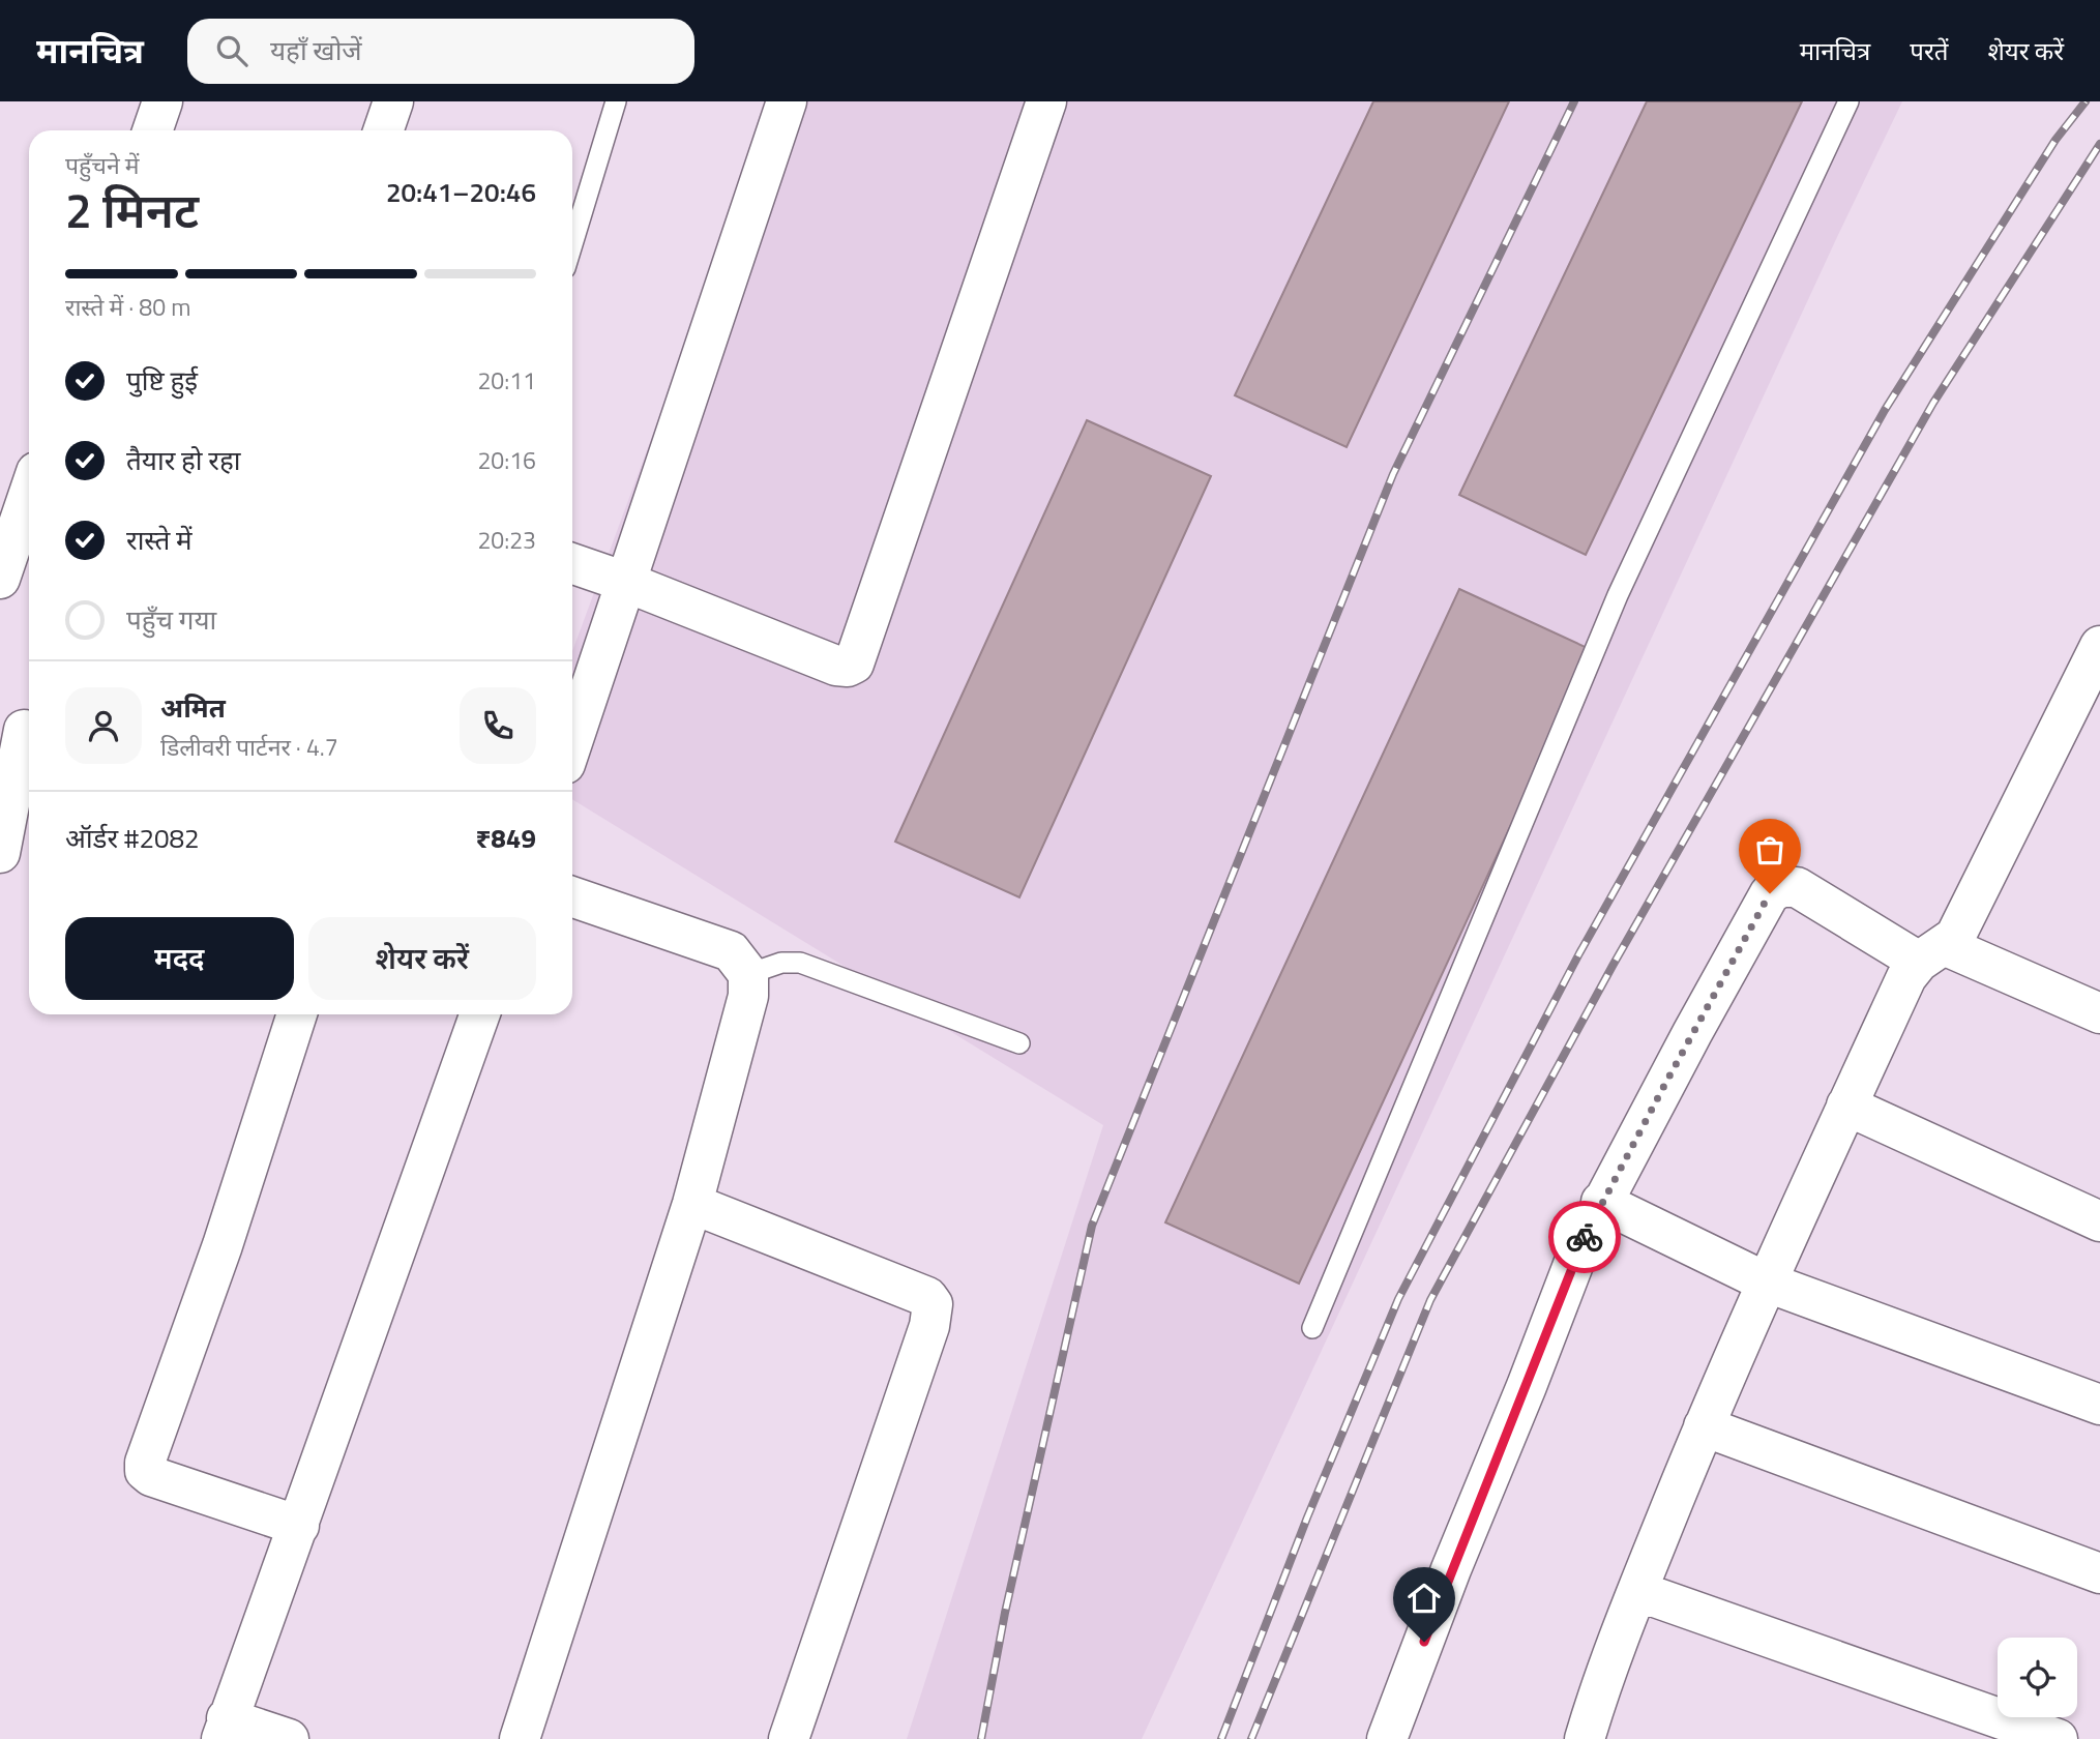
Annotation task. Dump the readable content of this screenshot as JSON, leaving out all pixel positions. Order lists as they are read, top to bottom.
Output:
{
  "page": {
    "header": "मानचित्र",
    "search": "यहाँ खोजें",
    "nav": ["मानचित्र", "परतें", "शेयर करें"],
    "heading": ["2 मिनट", "पहुँचने में", "20:41–20:46"],
    "panel": [
      "अमित",
      "डिलीवरी पार्टनर · 4.7",
      "ऑर्डर #2082",
      "₹849"
    ],
    "bar": "रास्ते में · 80 m",
    "list": [
      ["पुष्टि हुई", "20:11"],
      ["तैयार हो रहा", "20:16"],
      ["रास्ते में", "20:23"],
      "पहुँच गया"
    ],
    "buttons": ["मदद", "शेयर करें"]
  }
}
